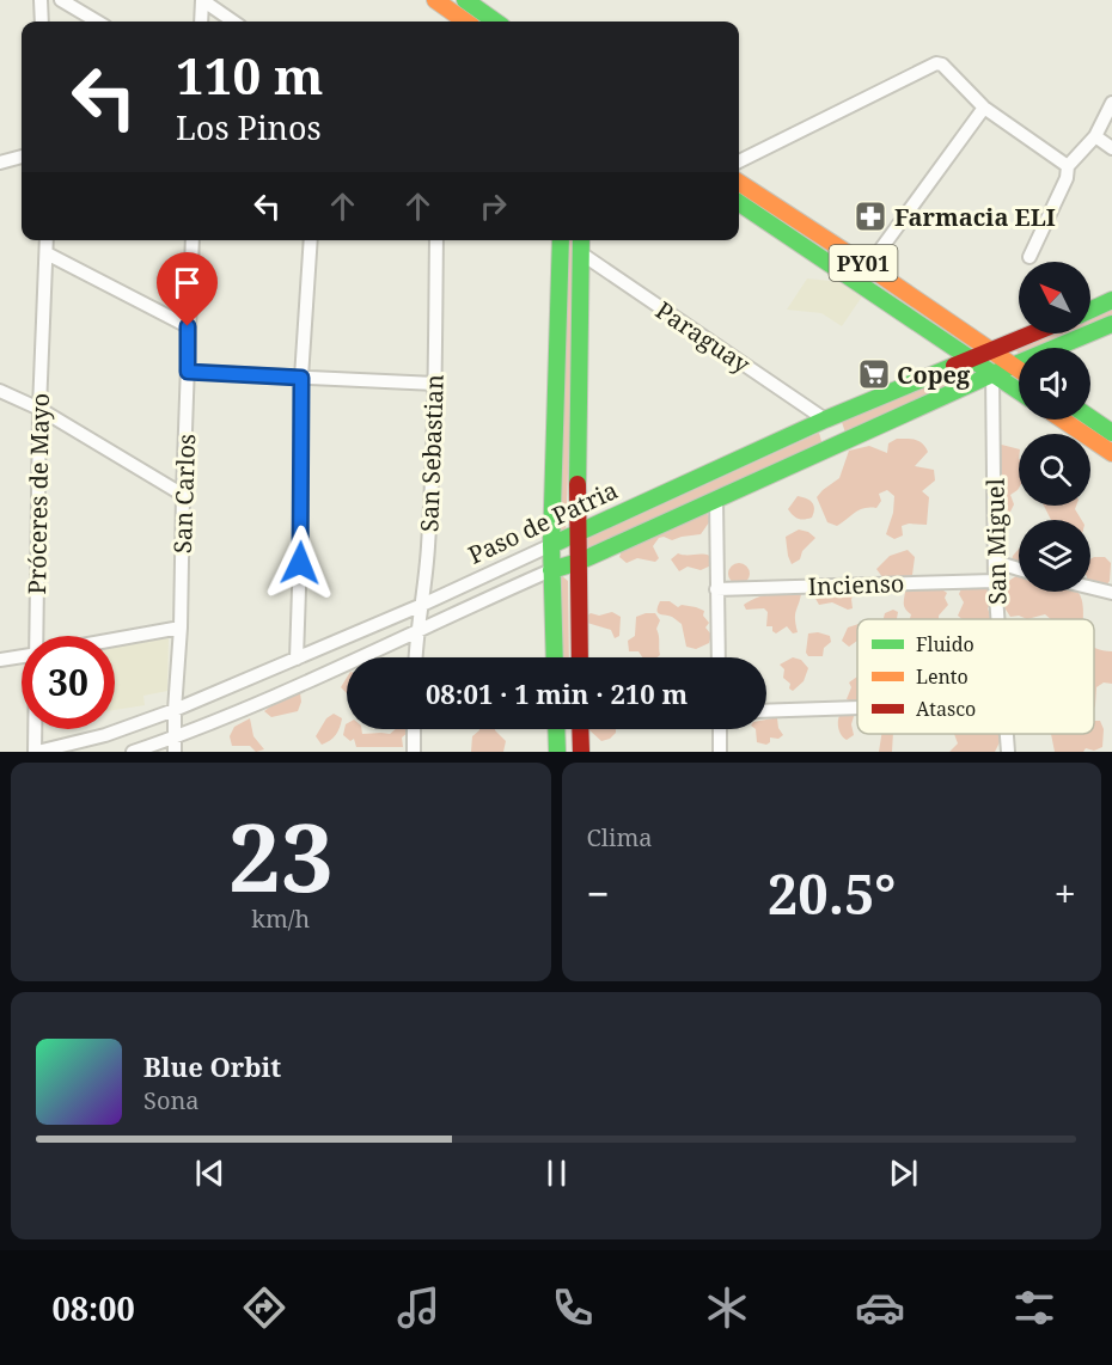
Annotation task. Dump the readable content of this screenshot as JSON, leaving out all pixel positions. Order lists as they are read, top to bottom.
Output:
{
  "streets": {
    "main road": ["PY01", "Paso de Patria"],
    "street": [
      "Paraguay",
      "San Sebastian",
      "Próceres de Mayo",
      "San Carlos",
      "San Miguel",
      "Incienso"
    ]
  },
  "crossings": [
    ["PY01", "Paso de Patria"],
    ["PY01", "San Miguel"],
    ["Paraguay", "Paso de Patria"],
    ["San Sebastian", "Paso de Patria"],
    ["Próceres de Mayo", "Paso de Patria"],
    ["San Carlos", "Paso de Patria"],
    ["Paso de Patria", "San Miguel"],
    ["San Miguel", "Incienso"]
  ],
  "places": {
    "pharmacy": ["Farmacia ELI"],
    "supermarket": ["Copeg"]
  },
  "legend": ["Fluido", "Lento", "Atasco"],
  "north": "top left",
  "page": {
    "turn": ["110 m", "Los Pinos"],
    "limit": "30",
    "trip": "08:01 · 1 min · 210 m",
    "tile": [
      ["23", "km/h"],
      "Clima"
    ],
    "heat": ["−", "20.5°", "+"],
    "song": ["Blue Orbit", "Sona"],
    "tabs": "08:00"
  }
}
